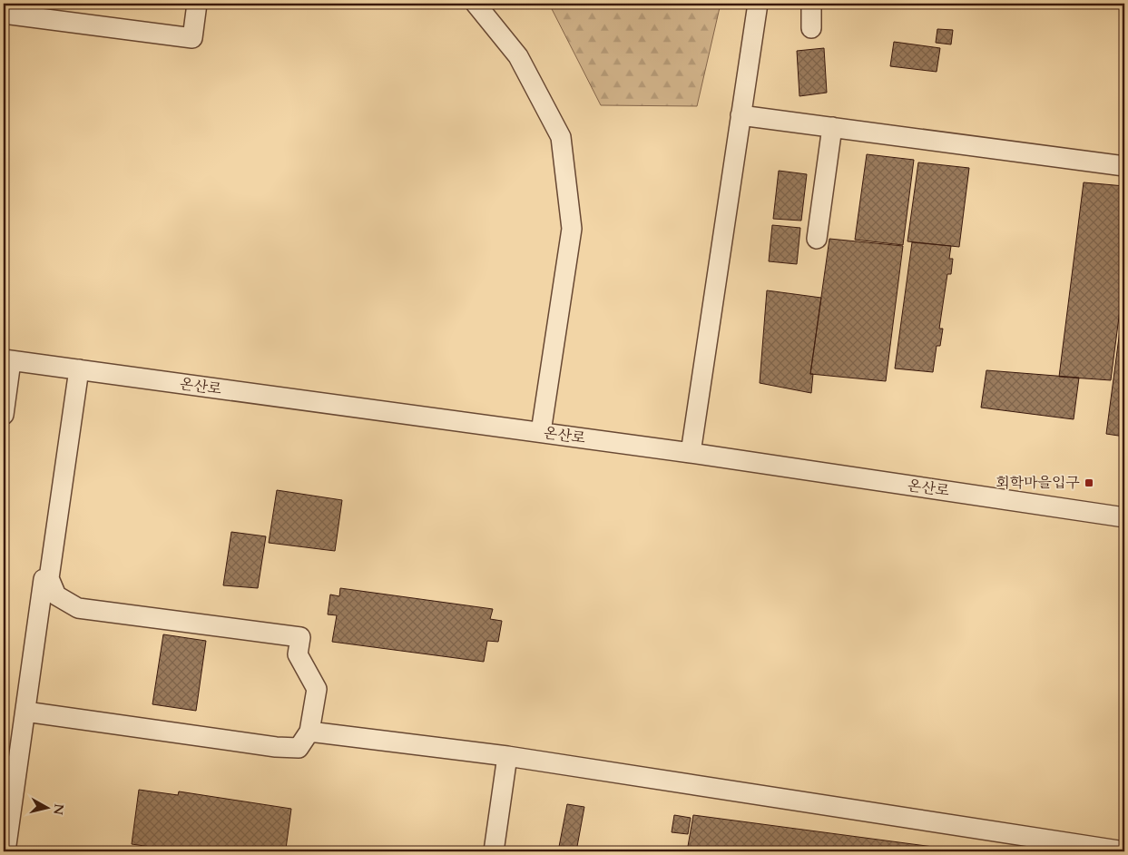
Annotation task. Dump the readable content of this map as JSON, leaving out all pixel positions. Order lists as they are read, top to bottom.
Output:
{
  "streets": {
    "street": ["온산로"]
  },
  "places": {
    "transit": ["회학마을입구"]
  },
  "north": "right"
}
